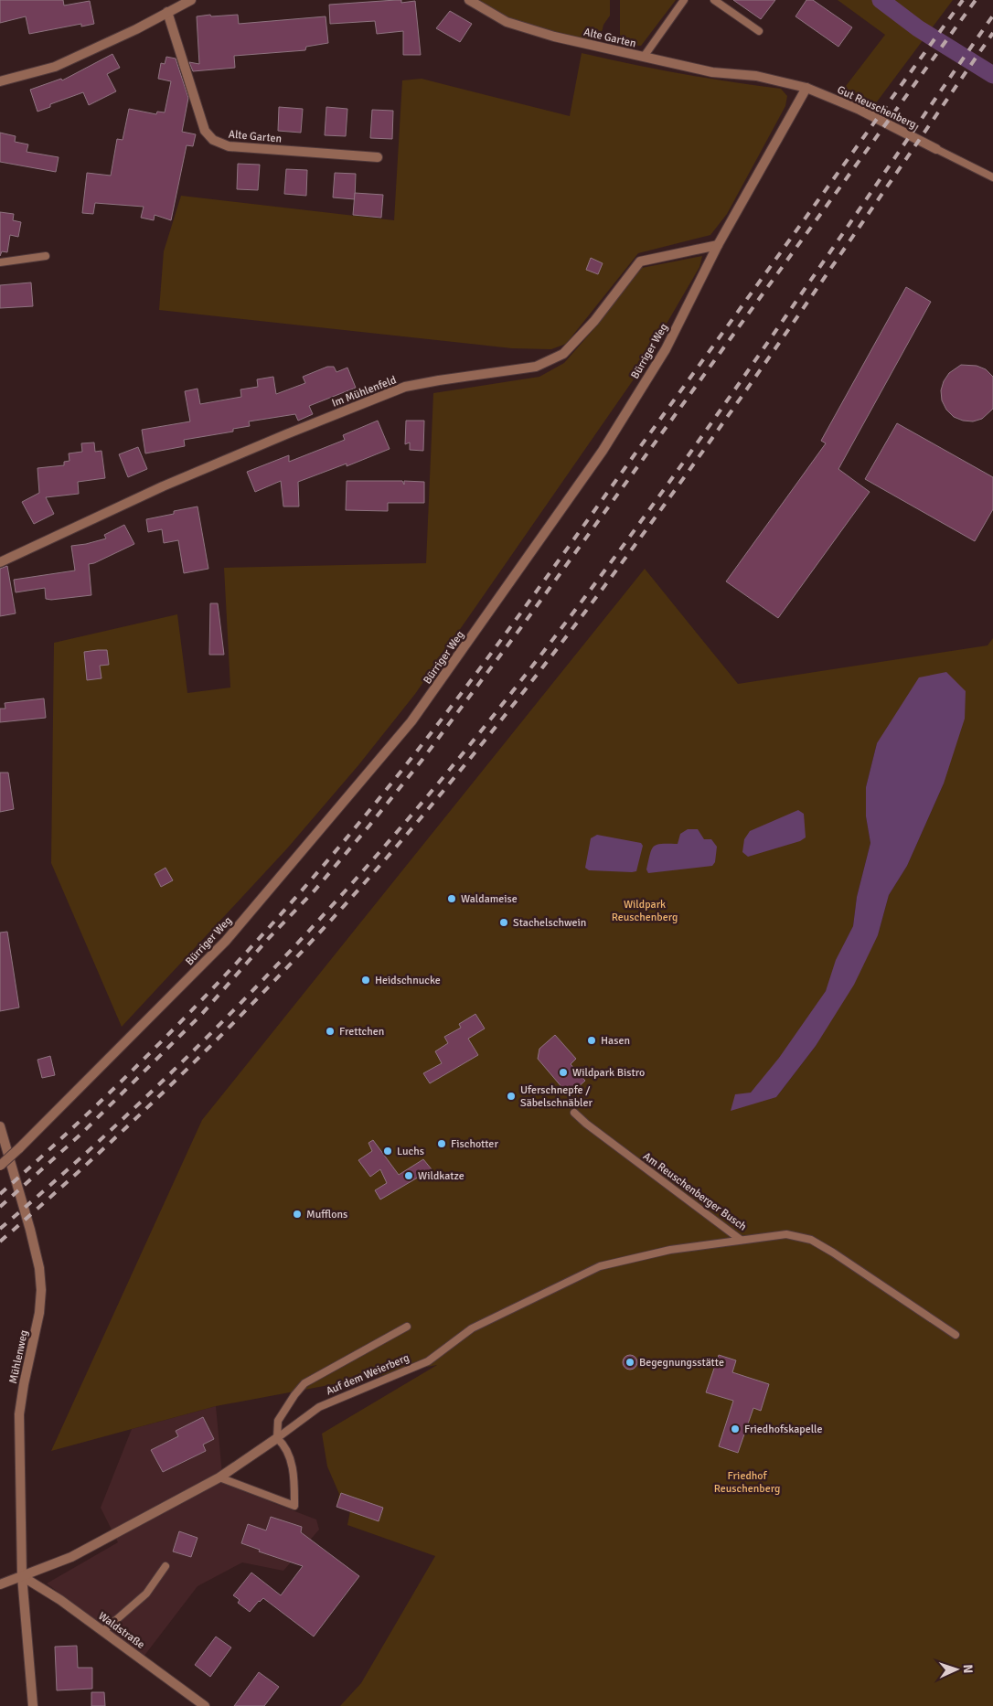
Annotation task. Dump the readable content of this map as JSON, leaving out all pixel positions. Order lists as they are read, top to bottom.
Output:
{
  "streets": {
    "street": [
      "Alte Garten",
      "Gut Reuschenberg",
      "Bürriger Weg",
      "Im Mühlenfeld",
      "Mühlenweg",
      "Auf dem Weierberg",
      "Waldstraße"
    ],
    "lane": ["Am Reuschenberger Busch"]
  },
  "crossings": [
    ["Alte Garten", "Gut Reuschenberg"],
    ["Alte Garten", "Bürriger Weg"],
    ["Gut Reuschenberg", "Bürriger Weg"],
    ["Bürriger Weg", "Im Mühlenfeld"],
    ["Am Reuschenberger Busch", "Auf dem Weierberg"],
    ["Mühlenweg", "Auf dem Weierberg"],
    ["Mühlenweg", "Waldstraße"],
    ["Auf dem Weierberg", "Waldstraße"]
  ],
  "parks": ["Wildpark Reuschenberg", "Friedhof Reuschenberg"],
  "places": [
    "Waldameise",
    "Stachelschwein",
    "Heidschnucke",
    "Frettchen",
    "Hasen",
    "Wildpark Bistro",
    "Uferschnepfe / Säbelschnäbler",
    "Fischotter",
    "Luchs",
    "Wildkatze",
    "Mufflons",
    "Begegnungsstätte",
    "Friedhofskapelle"
  ],
  "north": "right"
}
